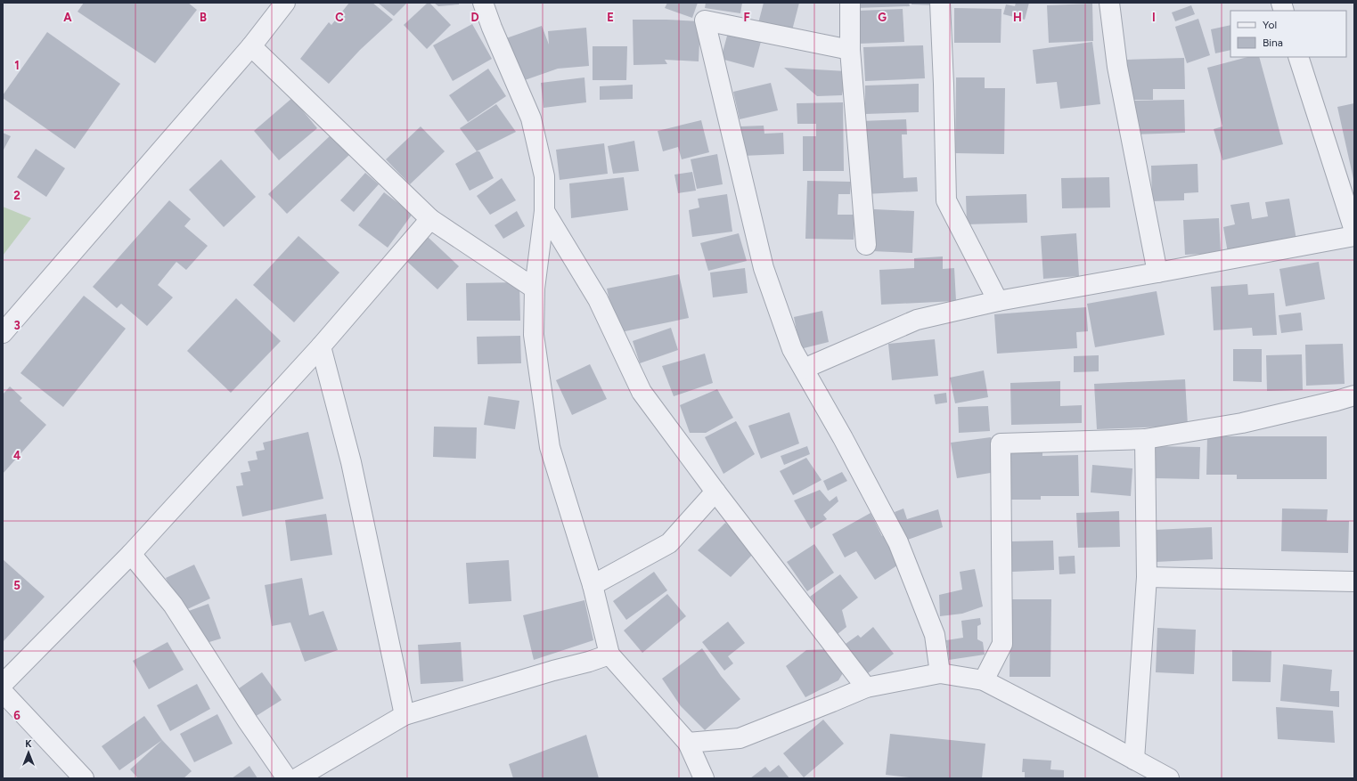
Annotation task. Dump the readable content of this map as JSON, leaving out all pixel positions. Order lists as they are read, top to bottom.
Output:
{
  "legend": ["Yol", "Bina"],
  "north": "top",
  "grid": {
    "columns": [
      "A",
      "B",
      "C",
      "D",
      "E",
      "F",
      "G",
      "H",
      "I"
    ],
    "rows": [
      "1",
      "2",
      "3",
      "4",
      "5",
      "6"
    ]
  }
}
